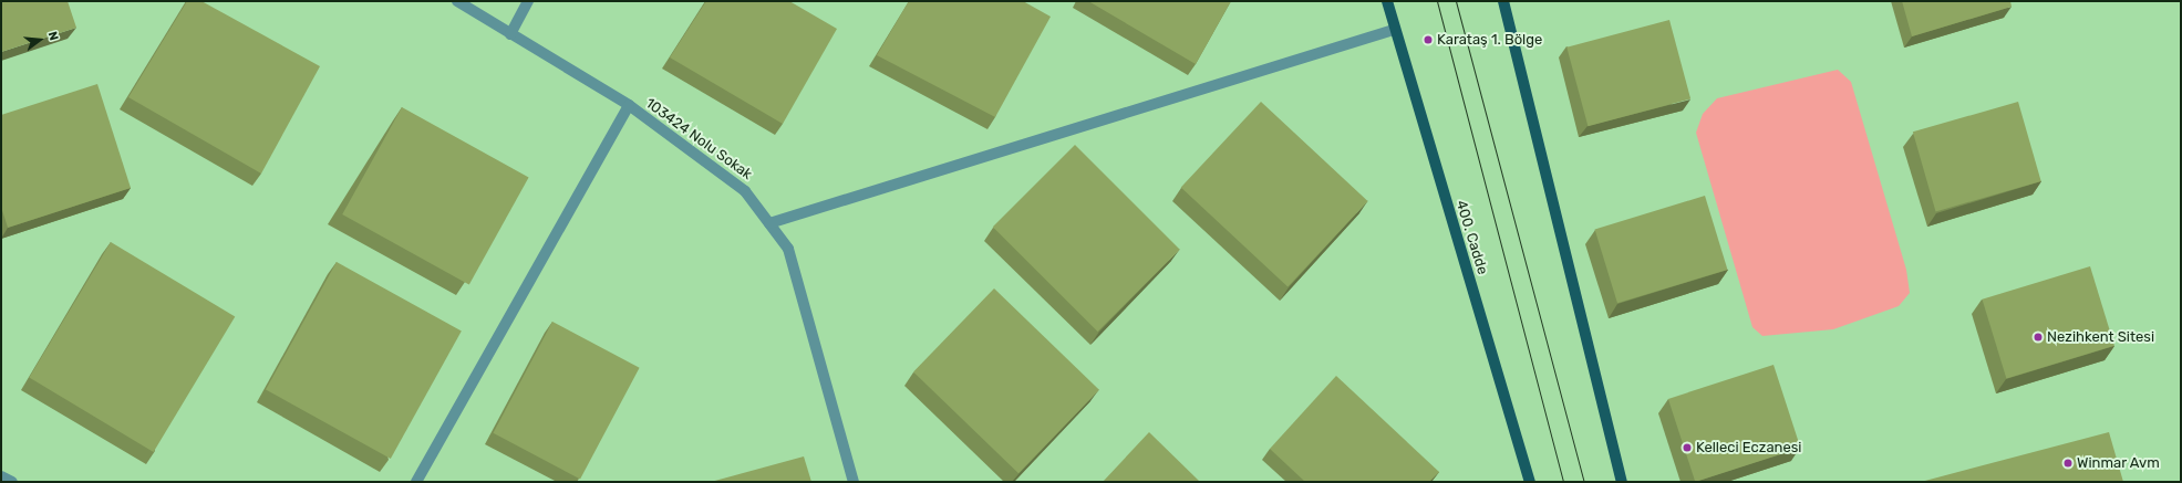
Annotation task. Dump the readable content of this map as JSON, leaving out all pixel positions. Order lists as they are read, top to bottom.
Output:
{
  "streets": {
    "main road": ["400. Cadde"],
    "street": ["103424 Nolu Sokak"]
  },
  "places": [
    "Karataş 1. Bölge",
    "Nezihkent Sitesi",
    "Kelleci Eczanesi",
    "Winmar Avm"
  ],
  "north": "right"
}
